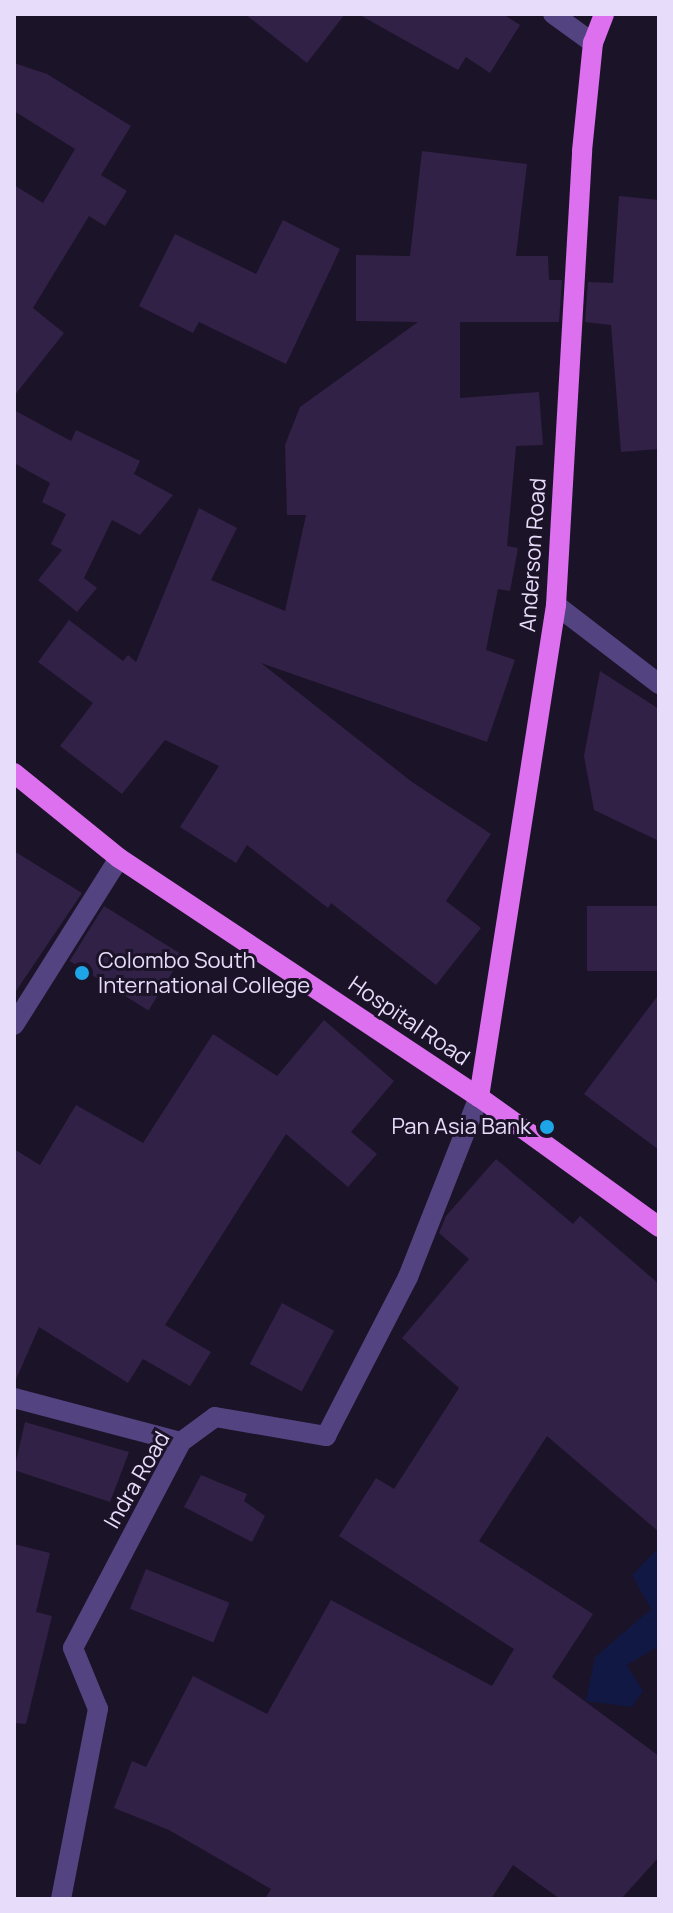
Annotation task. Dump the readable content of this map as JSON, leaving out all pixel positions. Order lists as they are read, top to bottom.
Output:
{
  "streets": {
    "main road": ["Anderson Road", "Hospital Road"],
    "street": ["Indra Road"]
  },
  "crossings": [
    ["Anderson Road", "Hospital Road"],
    ["Anderson Road", "Indra Road"],
    ["Hospital Road", "Indra Road"]
  ],
  "places": ["Colombo South International College", "Pan Asia Bank"]
}
